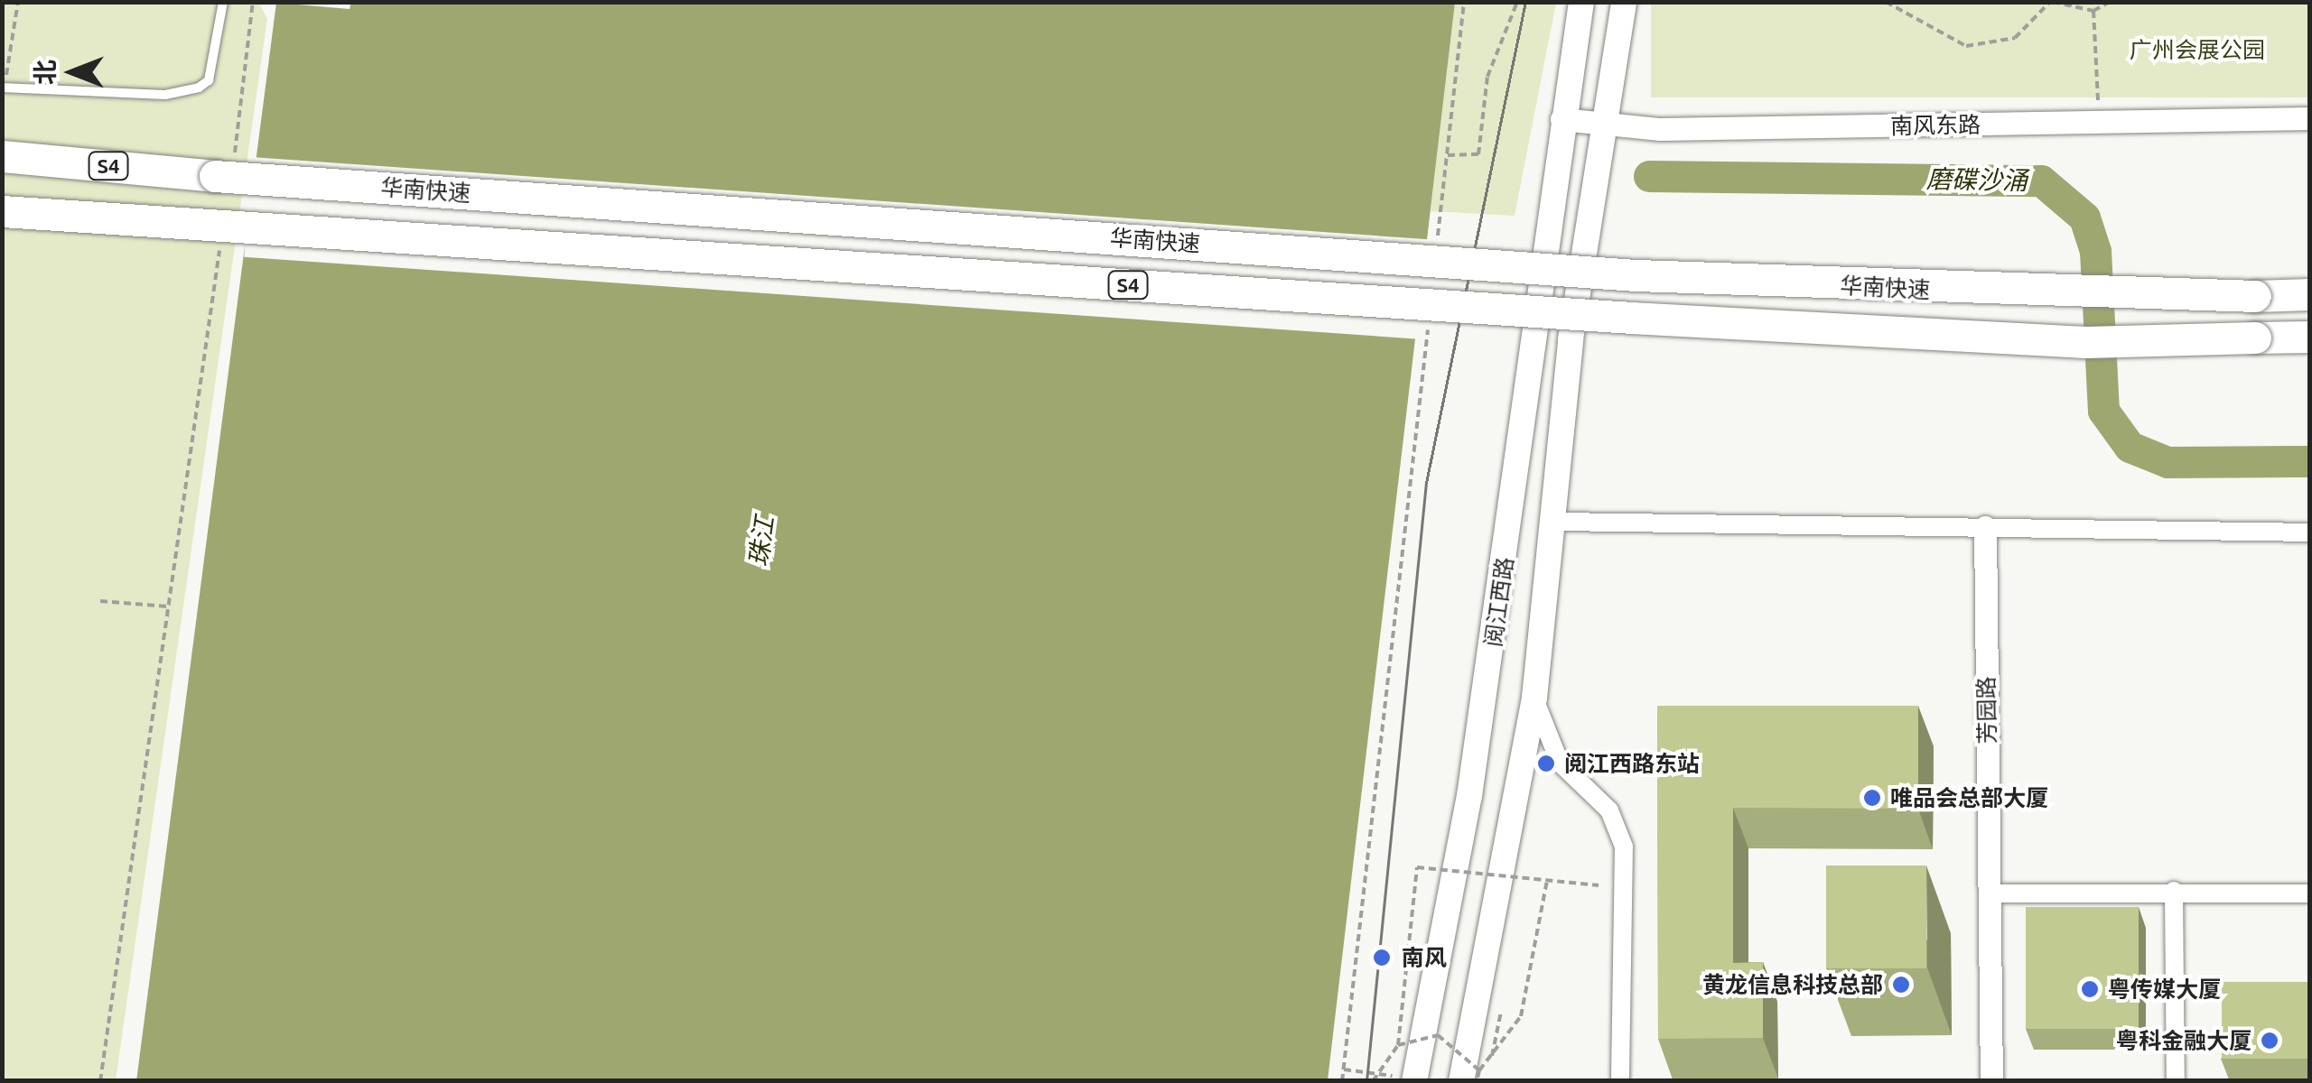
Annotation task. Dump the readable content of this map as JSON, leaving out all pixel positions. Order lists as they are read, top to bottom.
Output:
{
  "streets": {
    "highway": ["S4", "华南快速"],
    "main road": ["阅江西路"],
    "street": ["南风东路", "芳园路"]
  },
  "crossings": [
    ["南风东路", "阅江西路"]
  ],
  "water": ["磨碟沙涌", "珠江"],
  "parks": ["广州会展公园"],
  "places": [
    "阅江西路东站",
    "唯品会总部大厦",
    "南风",
    "黄龙信息科技总部",
    "粤传媒大厦",
    "粤科金融大厦"
  ],
  "north": "left"
}
